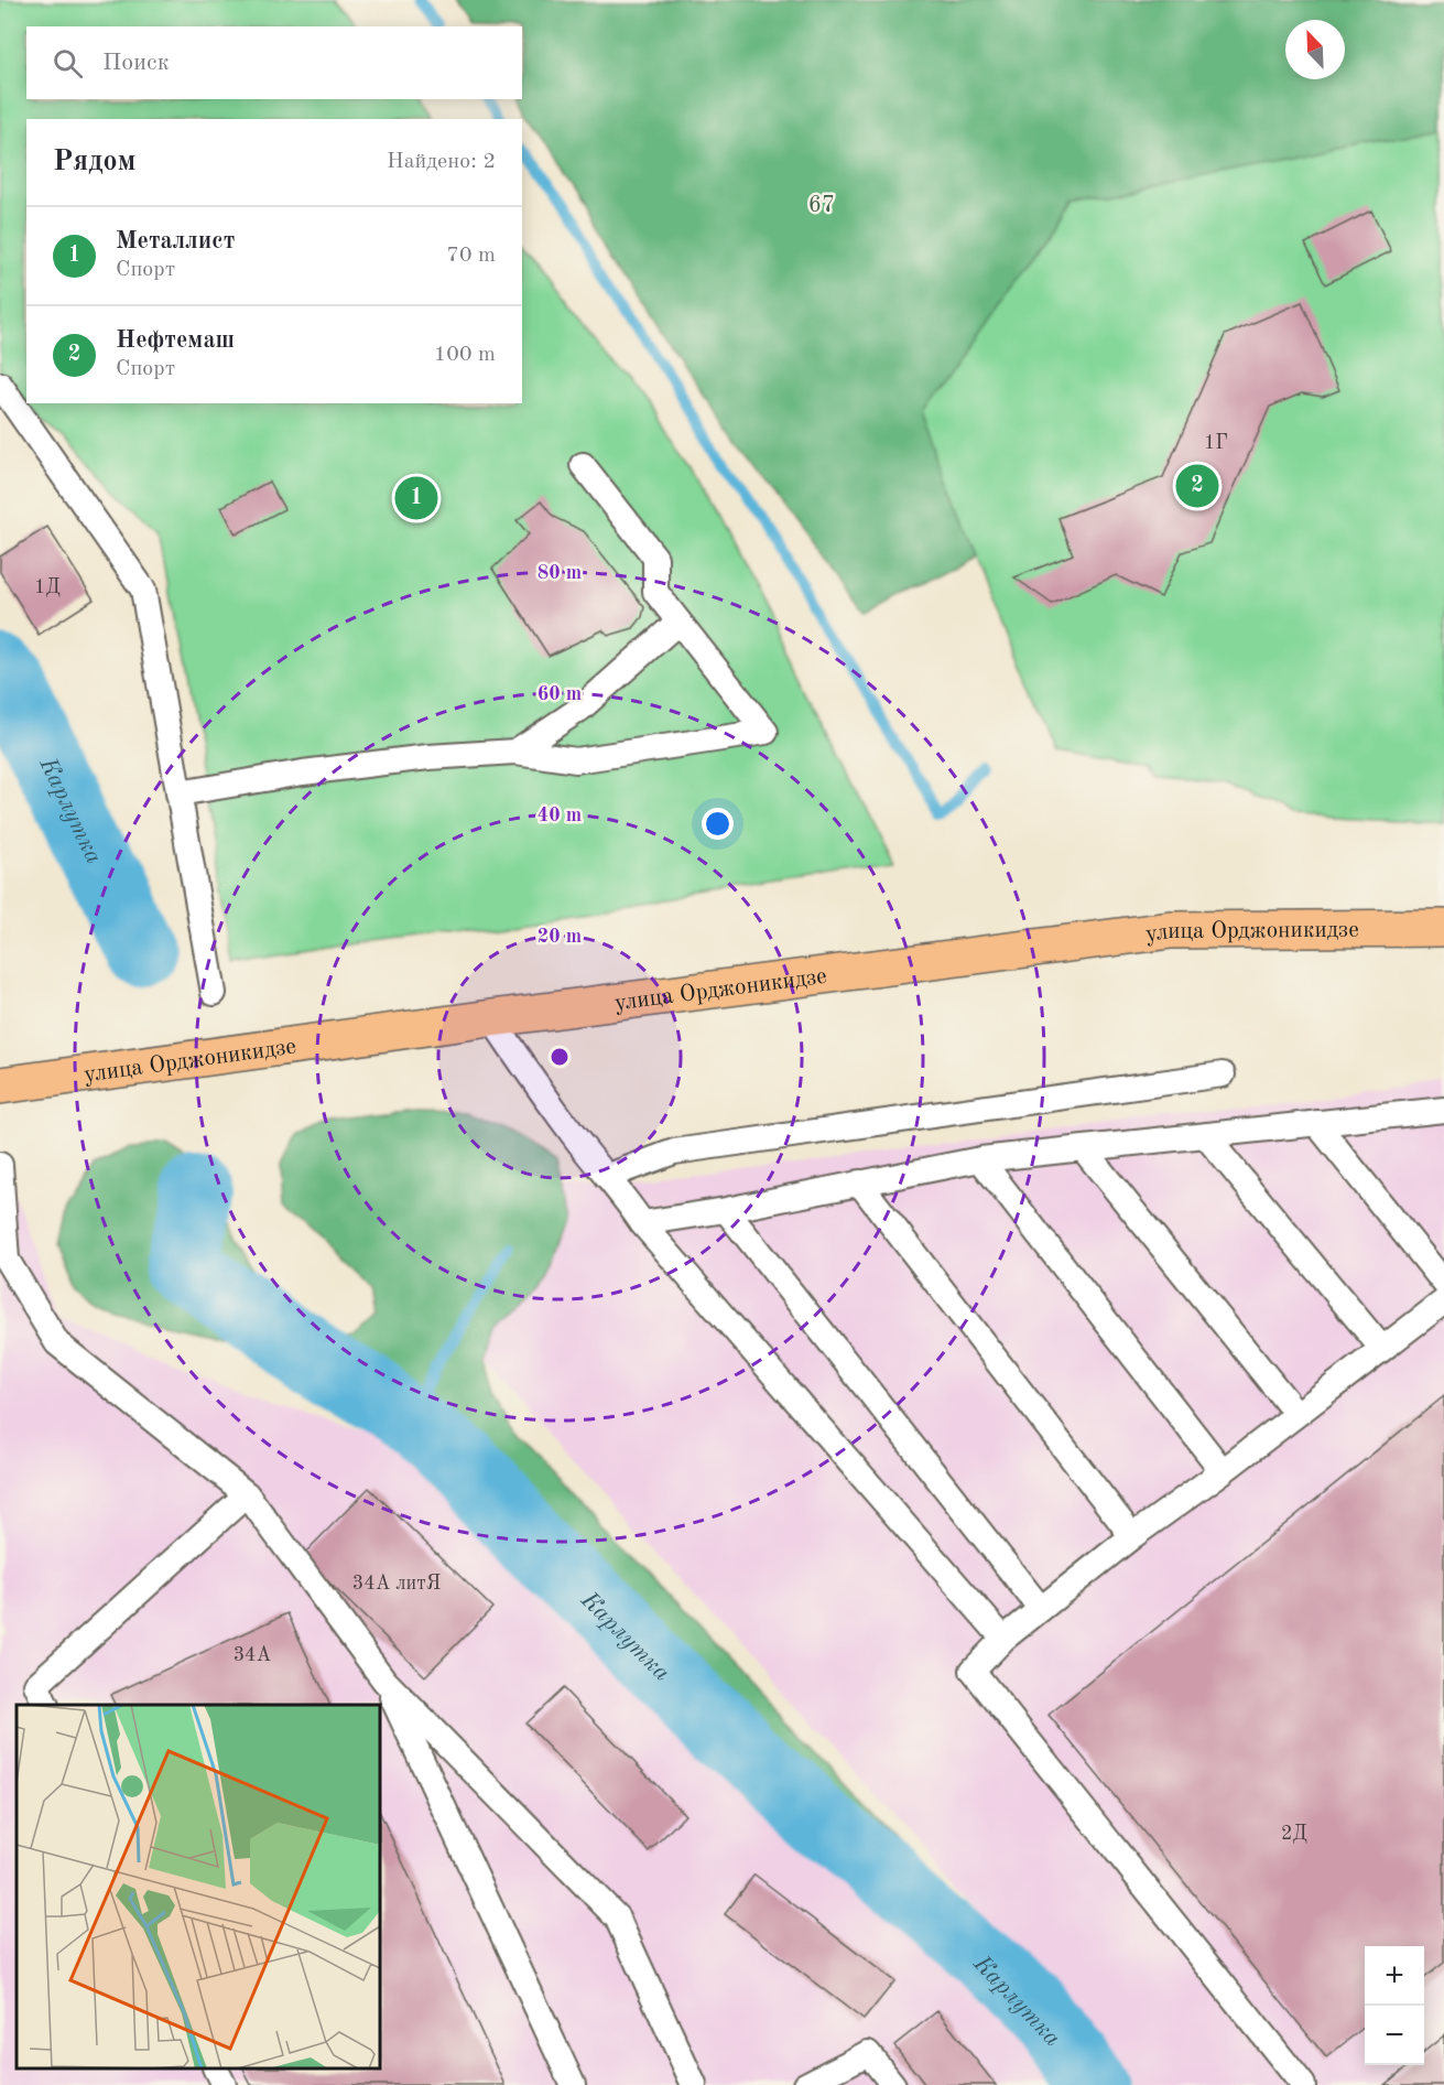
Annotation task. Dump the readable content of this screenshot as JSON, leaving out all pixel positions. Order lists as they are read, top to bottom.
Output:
{
  "streets": {
    "main road": ["улица Орджоникидзе"]
  },
  "water": ["Карлутка"],
  "parks": ["67"],
  "house_numbers": [
    "1Г",
    "1Д",
    "34А литЯ",
    "34А",
    "2Д"
  ],
  "north": "top left",
  "page": {
    "search": "Поиск",
    "heading": ["Рядом", "Найдено: 2"],
    "list": [
      {
        "mark": "1",
        "name": "Металлист",
        "note": "Спорт",
        "value": "70 m"
      },
      {
        "mark": "2",
        "name": "Нефтемаш",
        "note": "Спорт",
        "value": "100 m"
      }
    ],
    "pins": ["2", "1"],
    "map_buttons": ["+", "−"]
  },
  "rings": [
    "80 m",
    "60 m",
    "40 m",
    "20 m"
  ]
}
